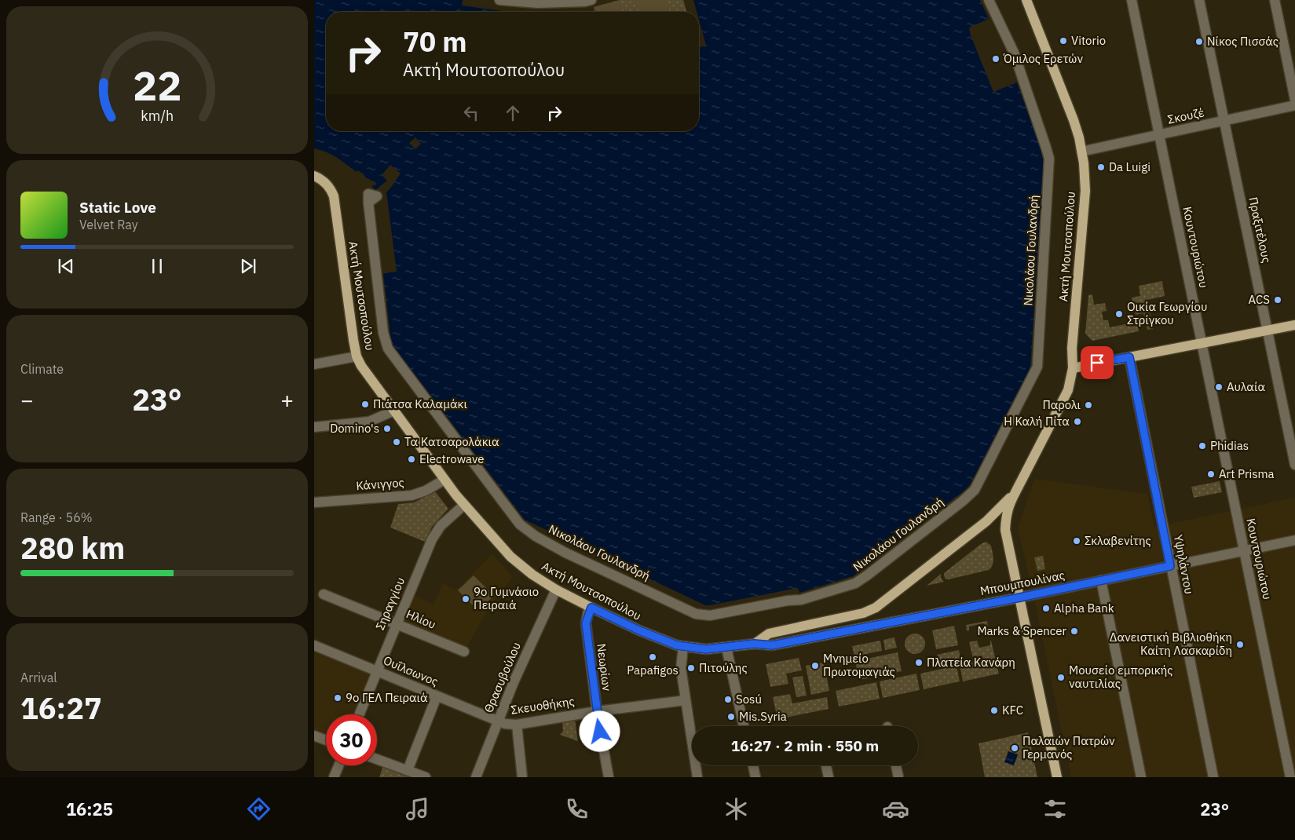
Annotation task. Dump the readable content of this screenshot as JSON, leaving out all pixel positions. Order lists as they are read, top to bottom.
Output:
{
  "streets": {
    "main road": ["Ακτή Μουτσοπούλου", "Μπουμπουλίνας"],
    "street": [
      "Σκουζέ",
      "Πραξιτέλους",
      "Κουντουριώτου",
      "Νικολάου Γουλανδρή",
      "Κάνιγγος",
      "Υψηλάντου",
      "Σηραγγίου",
      "Ηλίου",
      "Νεωρίων",
      "Ουΐλσωνος",
      "Θρασυβούλου",
      "Σκευοθήκης"
    ]
  },
  "crossings": [
    ["Σκουζέ", "Πραξιτέλους"],
    ["Σκουζέ", "Ακτή Μουτσοπούλου"],
    ["Σκουζέ", "Κουντουριώτου"],
    ["Ακτή Μουτσοπούλου", "Κάνιγγος"],
    ["Ακτή Μουτσοπούλου", "Μπουμπουλίνας"],
    ["Ακτή Μουτσοπούλου", "Σηραγγίου"],
    ["Ακτή Μουτσοπούλου", "Νεωρίων"],
    ["Ακτή Μουτσοπούλου", "Θρασυβούλου"],
    ["Κουντουριώτου", "Μπουμπουλίνας"],
    ["Υψηλάντου", "Μπουμπουλίνας"],
    ["Σηραγγίου", "Ηλίου"],
    ["Σηραγγίου", "Ουΐλσωνος"],
    ["Νεωρίων", "Σκευοθήκης"],
    ["Ουΐλσωνος", "Θρασυβούλου"],
    ["Ουΐλσωνος", "Σκευοθήκης"],
    ["Θρασυβούλου", "Σκευοθήκης"]
  ],
  "places": [
    "Vitorio",
    "Νίκος Πισσάς",
    "Όμιλος Ερετών",
    "Da Luigi",
    "ACS",
    "Οικία Γεωργίου Στρίγκου",
    "Αυλαία",
    "Πιάτσα Καλαμάκι",
    "Παρολι",
    "Η Καλή Πίτα",
    "Domino's",
    "Τα Κατσαρολάκια",
    "Phidias",
    "Electrowave",
    "Art Prisma",
    "Σκλαβενίτης",
    "9ο Γυμνάσιο Πειραιά",
    "Alpha Bank",
    "Marks & Spencer",
    "Δανειστική Βιβλιοθήκη Καίτη Λασκαρίδη",
    "Papafigos",
    "Πλατεία Κανάρη",
    "Μνημείο Πρωτομαγιάς",
    "Πιτούλης",
    "Μουσείο εμπορικής ναυτιλίας",
    "9ο ΓΕΛ Πειραιά",
    "Sosú",
    "KFC",
    "Mis.Syria",
    "Παλαιών Πατρών Γερμανός"
  ],
  "page": {
    "turn": ["70 m", "Ακτή Μουτσοπούλου"],
    "song": ["Static Love", "Velvet Ray"],
    "tile": [
      "Climate",
      ["Range · 56%", "280 km"],
      ["Arrival", "16:27"]
    ],
    "heat": ["−", "23°", "+"],
    "limit": "30",
    "trip": "16:27 · 2 min · 550 m",
    "tabs": ["16:25", "23°"],
    "gauge": ["22", "km/h"]
  }
}
